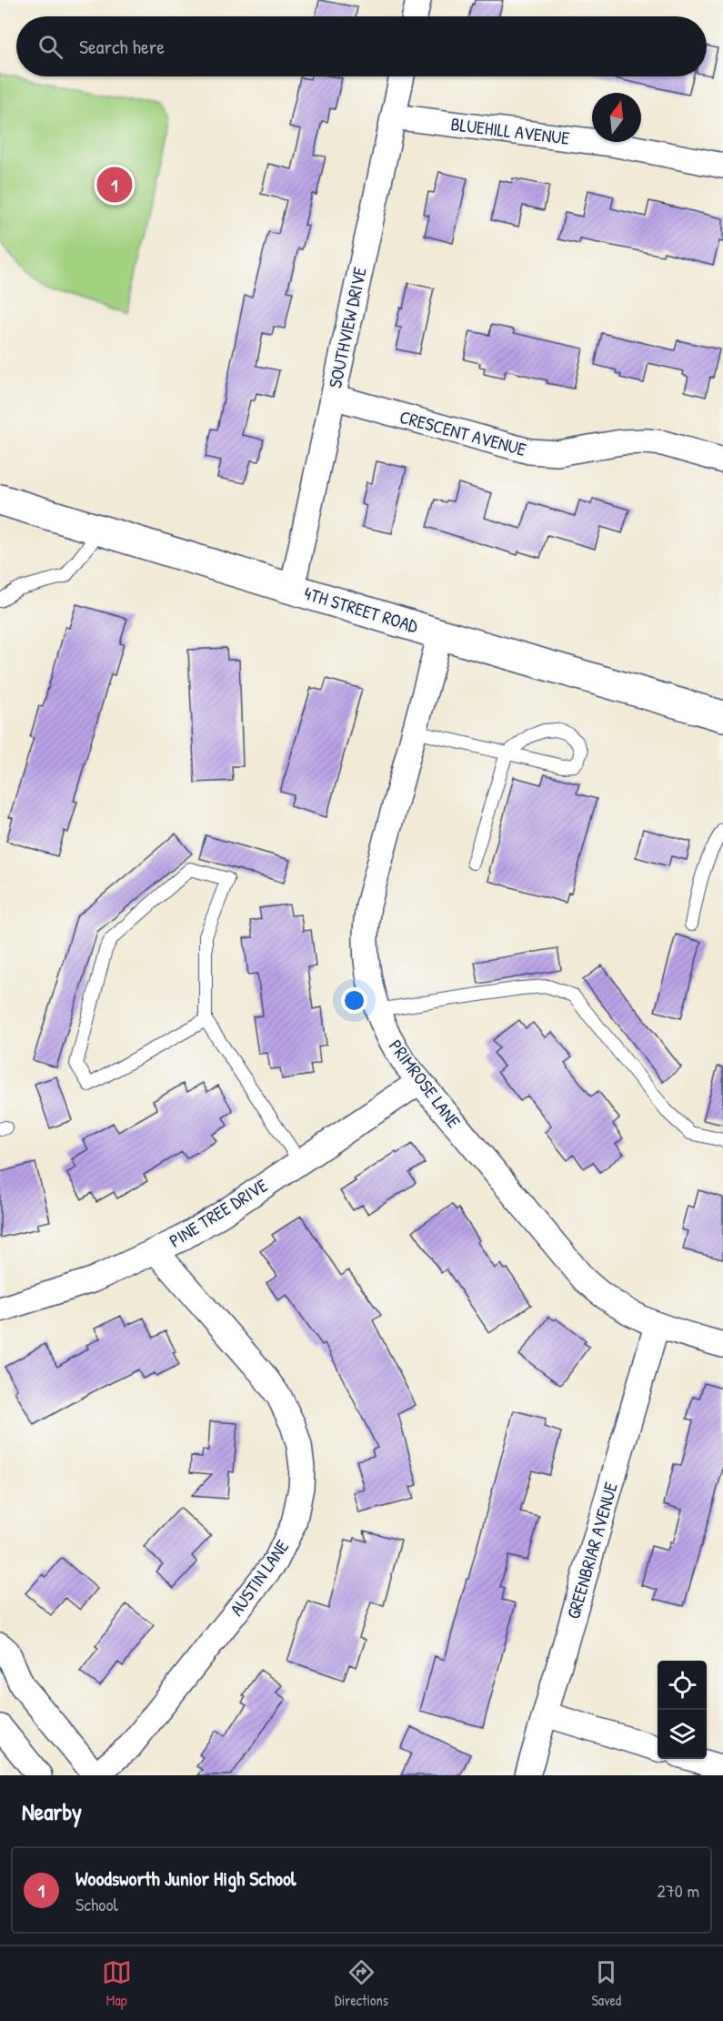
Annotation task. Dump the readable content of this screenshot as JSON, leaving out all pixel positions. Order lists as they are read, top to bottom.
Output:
{
  "streets": {
    "street": [
      "BLUEHILL AVENUE",
      "SOUTHVIEW DRIVE",
      "CRESCENT AVENUE",
      "4TH STREET ROAD",
      "PRIMROSE LANE",
      "PINE TREE DRIVE",
      "GREENBRIAR AVENUE",
      "AUSTIN LANE"
    ]
  },
  "crossings": [
    ["BLUEHILL AVENUE", "SOUTHVIEW DRIVE"],
    ["SOUTHVIEW DRIVE", "CRESCENT AVENUE"],
    ["SOUTHVIEW DRIVE", "4TH STREET ROAD"],
    ["4TH STREET ROAD", "PRIMROSE LANE"],
    ["PRIMROSE LANE", "PINE TREE DRIVE"],
    ["PRIMROSE LANE", "GREENBRIAR AVENUE"],
    ["PINE TREE DRIVE", "AUSTIN LANE"]
  ],
  "north": "top",
  "page": {
    "search": "Search here",
    "pins": "1",
    "heading": "Nearby",
    "list": [
      {
        "mark": "1",
        "name": "Woodsworth Junior High School",
        "note": "School",
        "value": "270 m"
      }
    ],
    "nav": ["Map", "Directions", "Saved"]
  }
}
